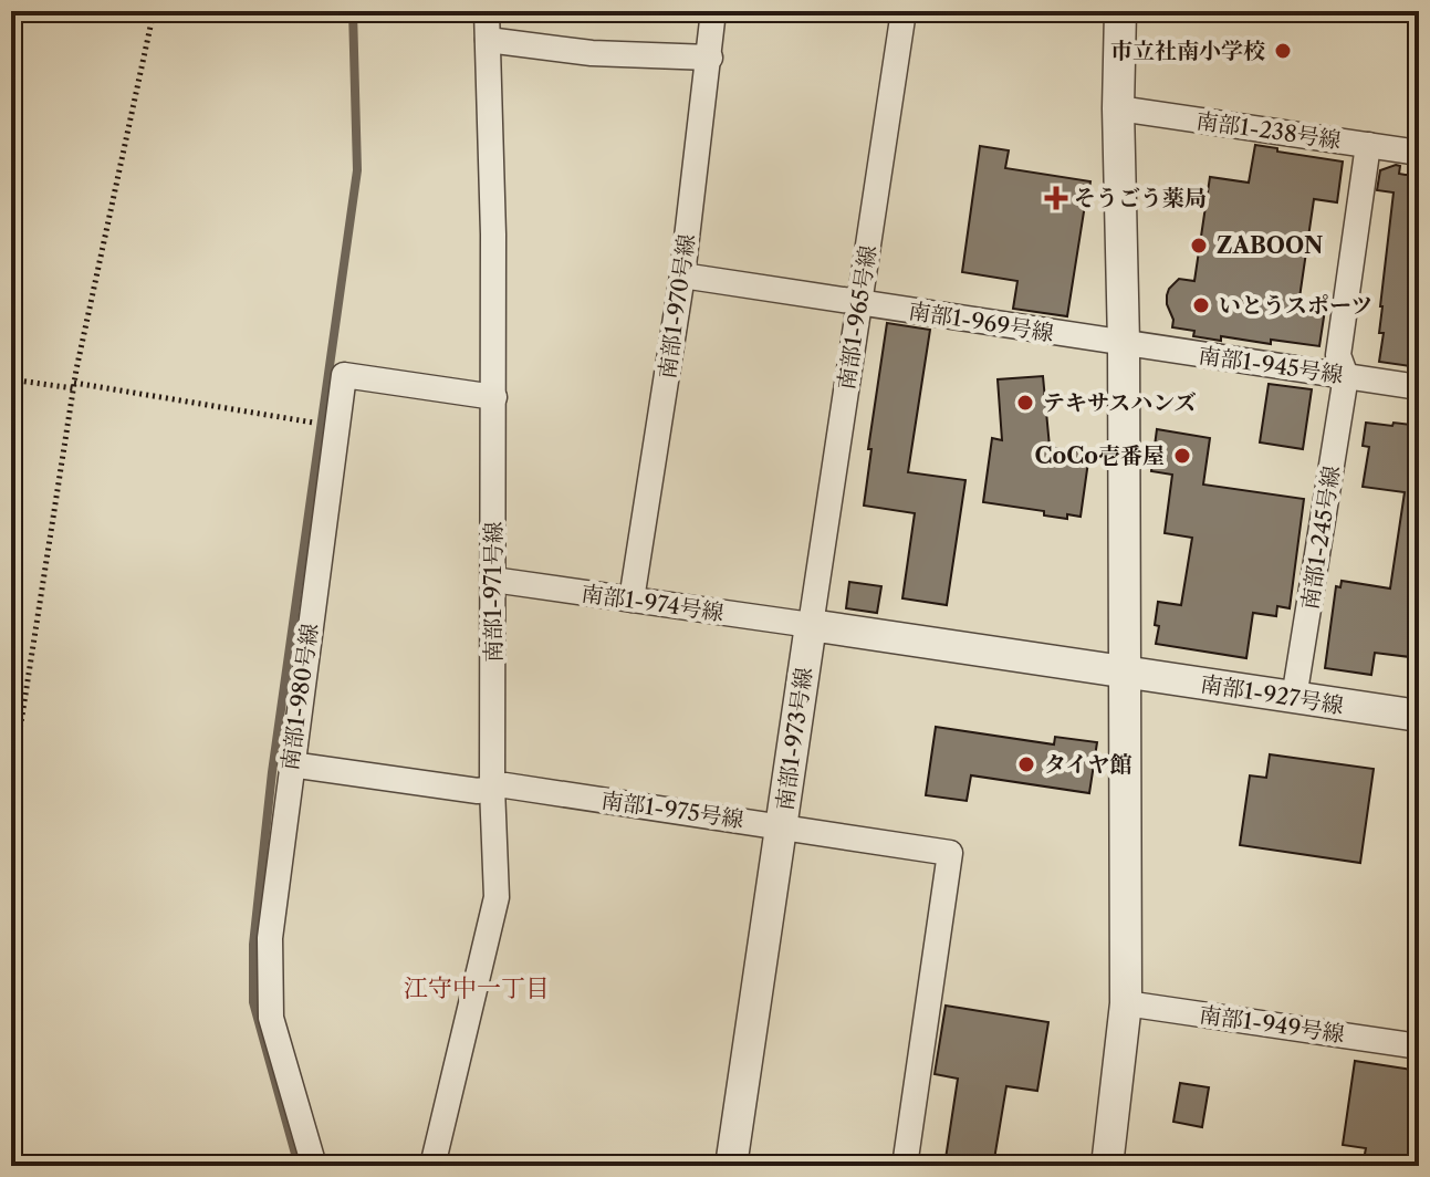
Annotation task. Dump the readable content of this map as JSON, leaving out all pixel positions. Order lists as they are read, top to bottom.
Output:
{
  "streets": {
    "street": [
      "南部1-238号線",
      "南部1-970号線",
      "南部1-965号線",
      "南部1-969号線",
      "南部1-945号線",
      "南部1-245号線",
      "南部1-971号線",
      "南部1-974号線",
      "南部1-927号線",
      "南部1-980号線",
      "南部1-973号線",
      "南部1-975号線",
      "南部1-949号線"
    ]
  },
  "crossings": [
    ["南部1-238号線", "南部1-245号線"],
    ["南部1-970号線", "南部1-969号線"],
    ["南部1-970号線", "南部1-974号線"],
    ["南部1-965号線", "南部1-969号線"],
    ["南部1-965号線", "南部1-974号線"],
    ["南部1-965号線", "南部1-973号線"],
    ["南部1-969号線", "南部1-945号線"],
    ["南部1-945号線", "南部1-245号線"],
    ["南部1-245号線", "南部1-927号線"],
    ["南部1-971号線", "南部1-974号線"],
    ["南部1-971号線", "南部1-980号線"],
    ["南部1-971号線", "南部1-975号線"],
    ["南部1-974号線", "南部1-973号線"],
    ["南部1-980号線", "南部1-975号線"],
    ["南部1-973号線", "南部1-975号線"]
  ],
  "districts": ["江守中一丁目"],
  "places": {
    "other": [
      "市立社南小学校",
      "ZABOON",
      "いとうスポーツ",
      "テキサスハンズ",
      "CoCo壱番屋",
      "タイヤ館"
    ],
    "health": ["そうごう薬局"]
  }
}
